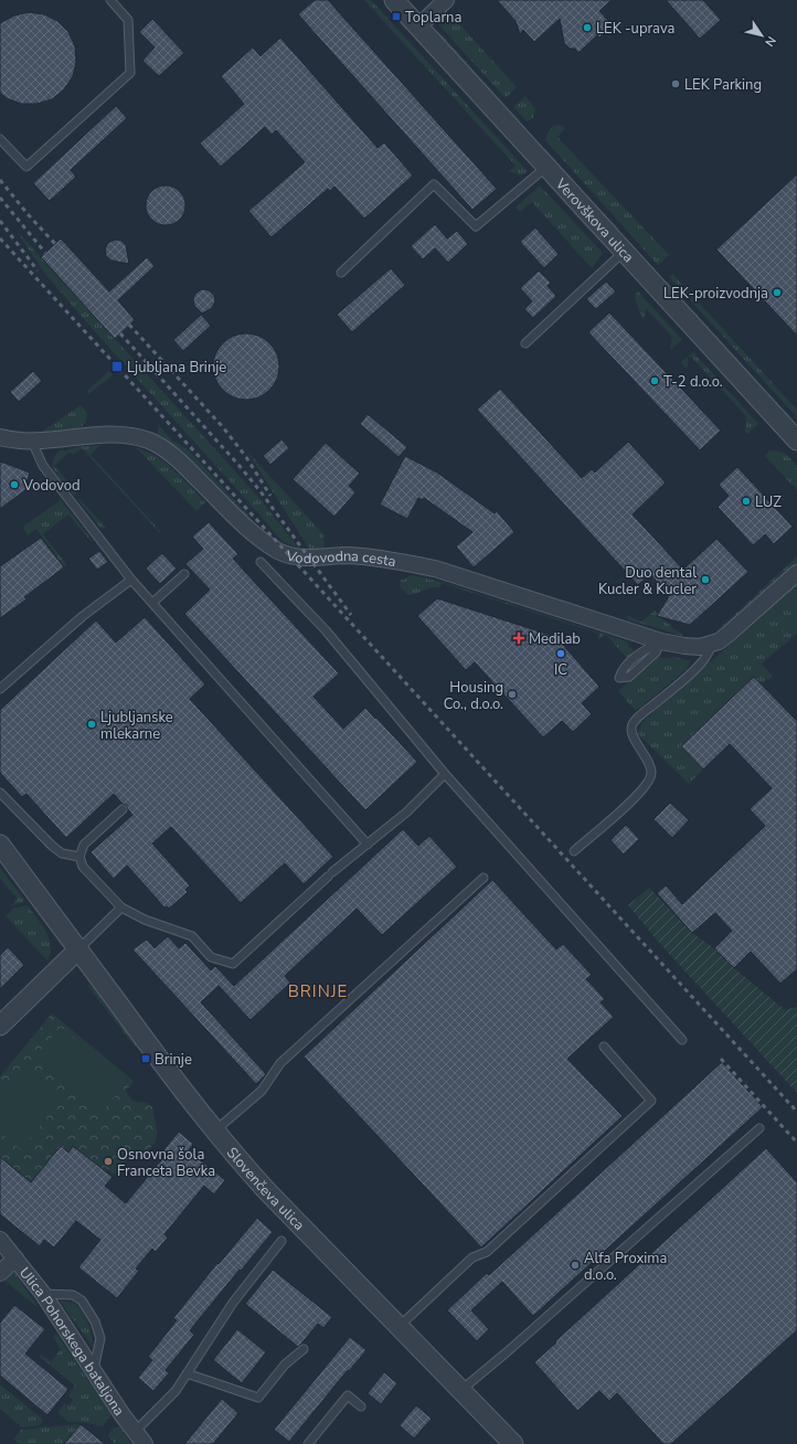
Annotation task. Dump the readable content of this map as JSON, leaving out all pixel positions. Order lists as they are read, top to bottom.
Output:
{
  "streets": {
    "street": [
      "Verovškova ulica",
      "Vodovodna cesta",
      "Slovenčeva ulica",
      "Ulica Pohorskega bataljona"
    ]
  },
  "districts": ["BRINJE"],
  "places": {
    "transit": ["Toplarna", "Ljubljana Brinje", "Brinje"],
    "other": [
      "LEK -uprava",
      "LEK Parking",
      "LEK-proizvodnja",
      "T-2 d.o.o.",
      "Vodovod",
      "LUZ",
      "Duo dental Kucler & Kucler",
      "IC",
      "Housing Co., d.o.o.",
      "Ljubljanske mlekarne",
      "Osnovna šola Franceta Bevka",
      "Alfa Proxima d.o.o."
    ],
    "health": ["Medilab"]
  },
  "north": "bottom right"
}
